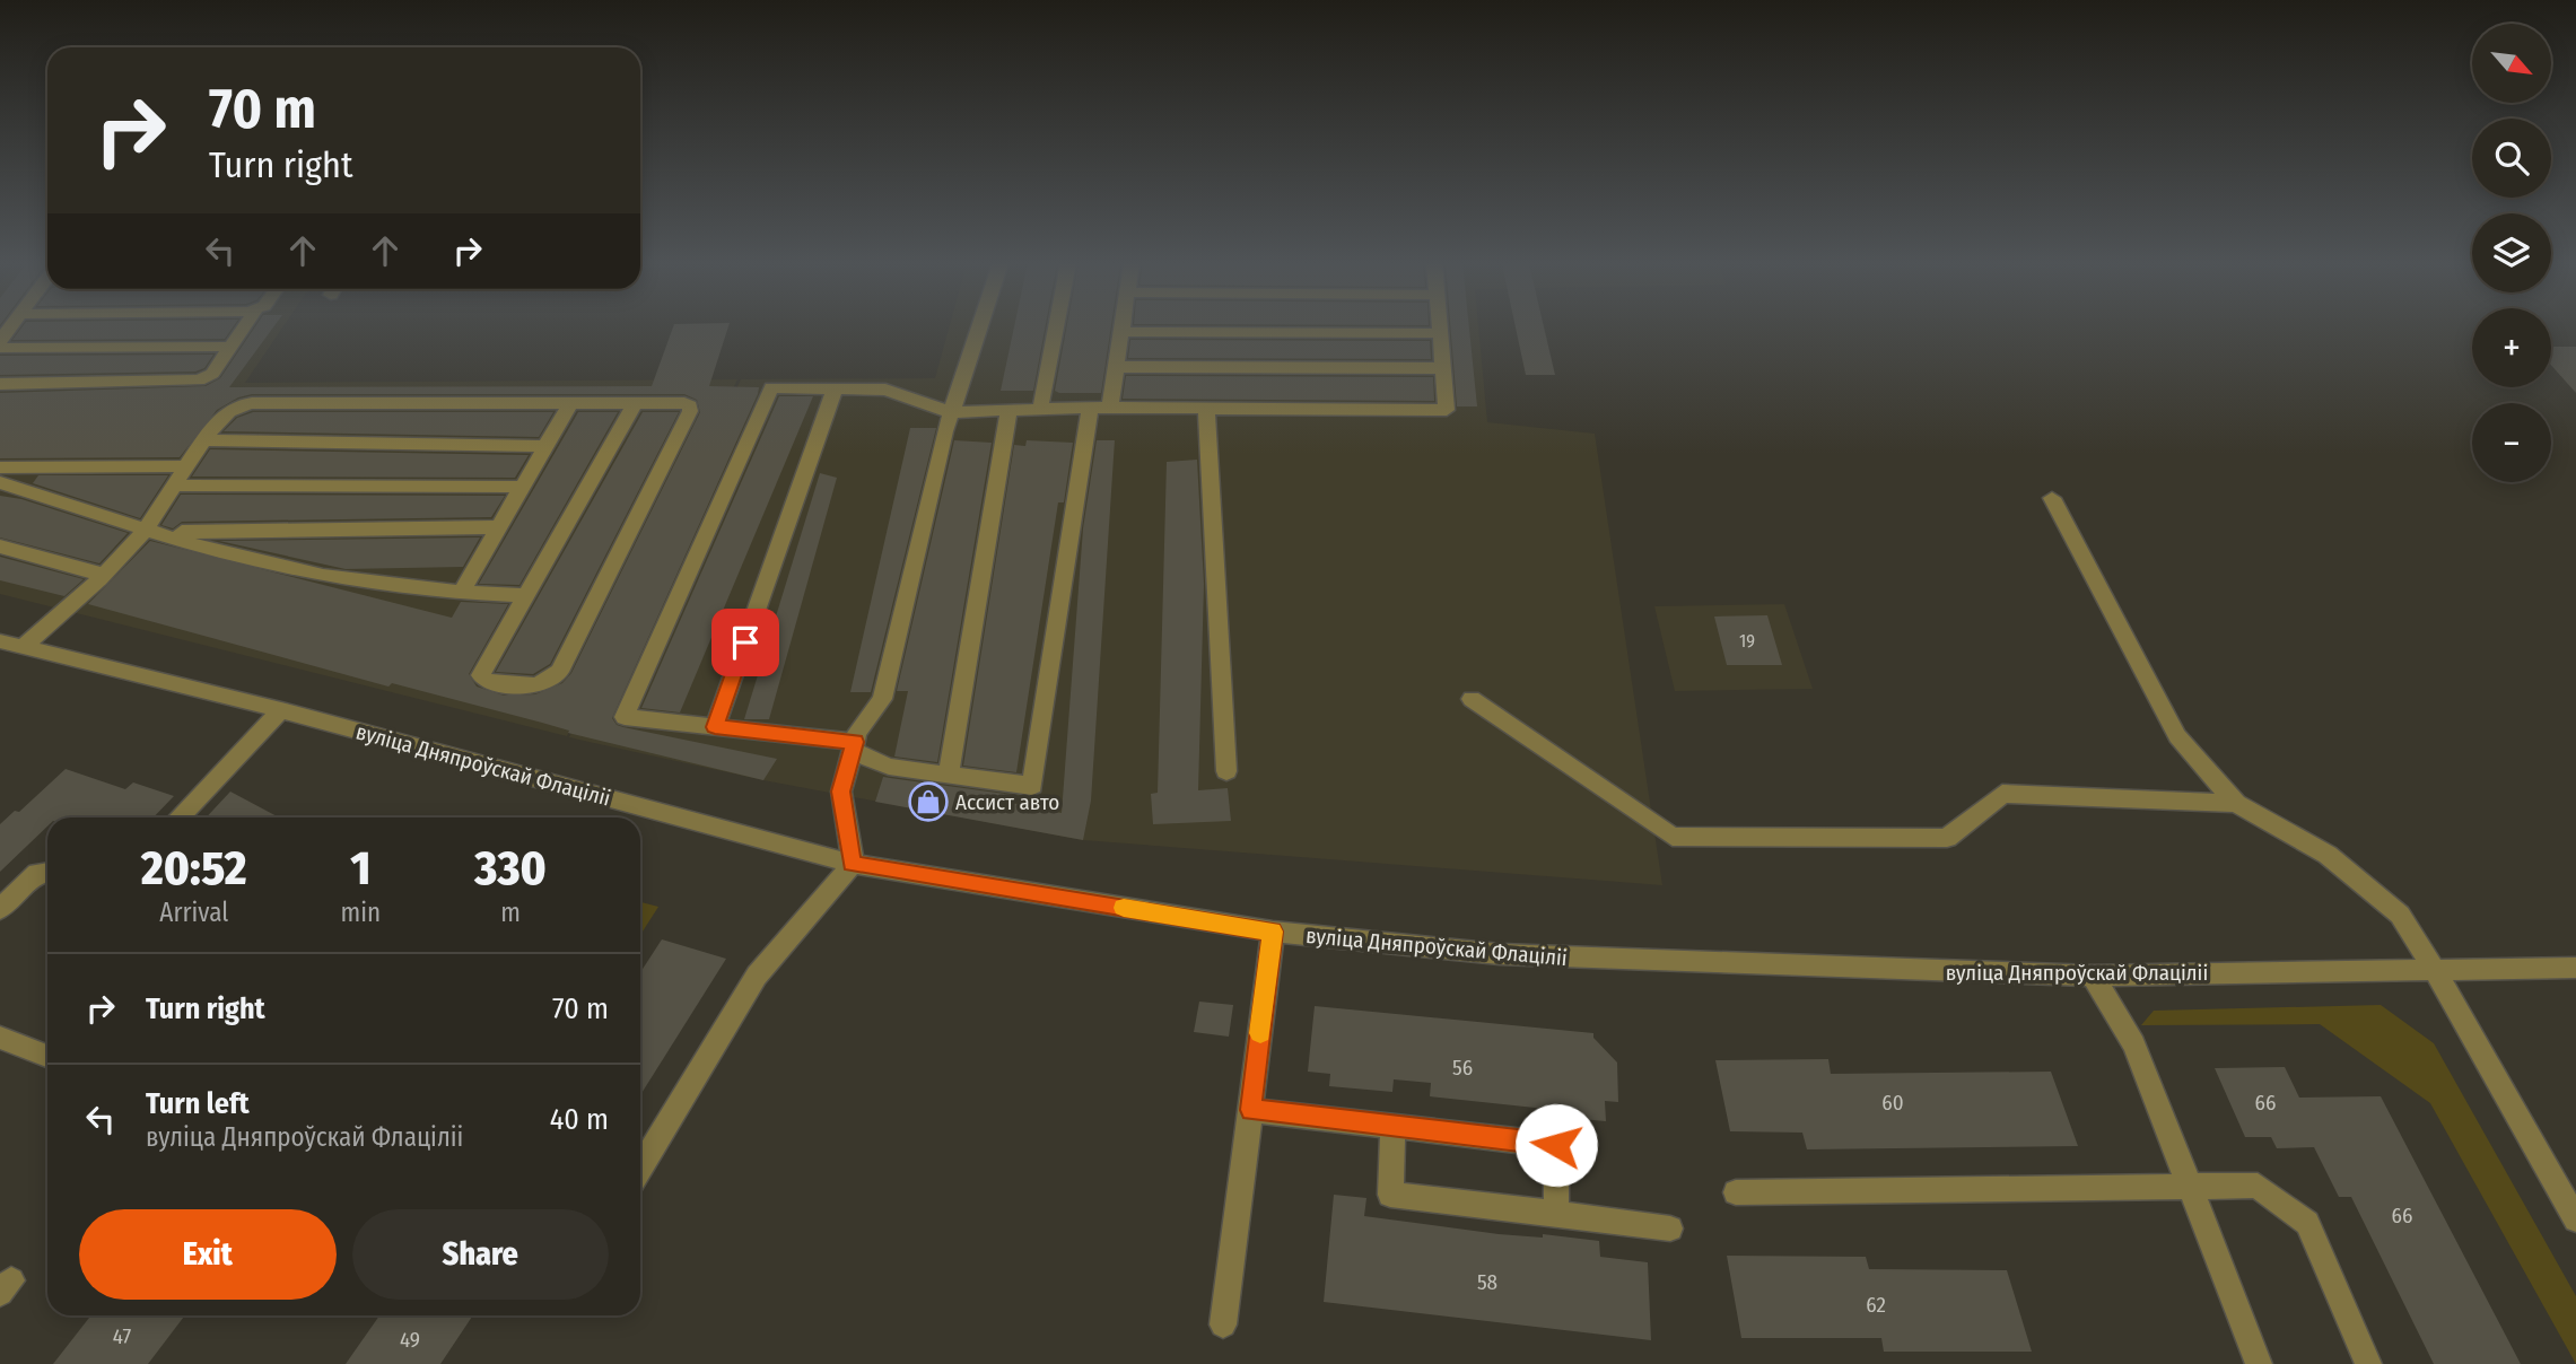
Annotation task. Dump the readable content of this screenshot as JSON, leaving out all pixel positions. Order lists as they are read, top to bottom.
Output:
{
  "streets": {
    "street": ["вуліца Дняпроўскай Флаціліі"]
  },
  "places": {
    "shop": ["Ассист авто"]
  },
  "house_numbers": [
    "19",
    "56",
    "60",
    "66",
    "66",
    "58",
    "62",
    "47",
    "49"
  ],
  "north": "bottom right",
  "page": {
    "map_buttons": ["+", "−"],
    "turn": ["70 m", "Turn right"],
    "eta": [
      "20:52",
      "Arrival",
      "1",
      "min",
      "330",
      "m"
    ],
    "list": [
      {
        "name": "Turn right",
        "value": "70 m"
      },
      {
        "name": "Turn left",
        "note": "вуліца Дняпроўскай Флаціліі",
        "value": "40 m"
      }
    ],
    "buttons": ["Exit", "Share"]
  }
}
